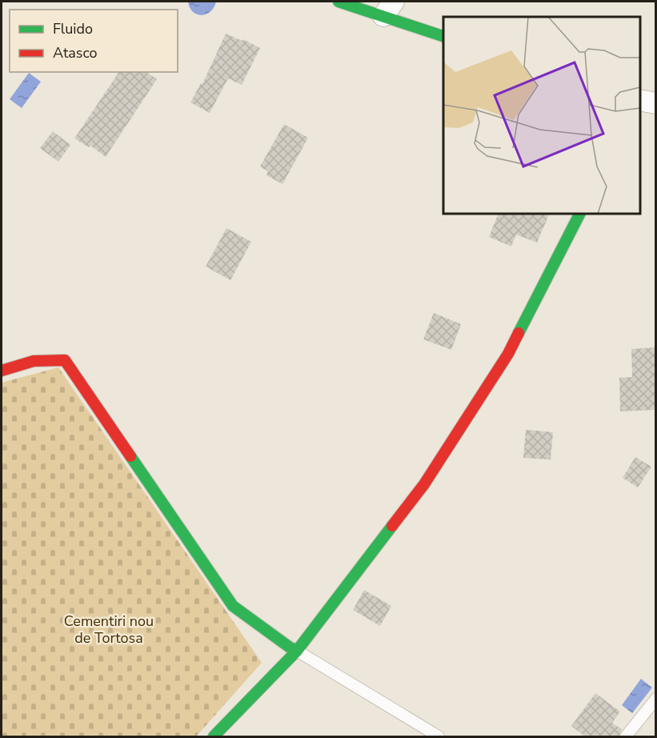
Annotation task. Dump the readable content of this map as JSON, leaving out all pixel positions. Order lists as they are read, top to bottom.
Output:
{
  "parks": ["Cementiri nou de Tortosa"],
  "legend": ["Fluido", "Atasco"]
}
